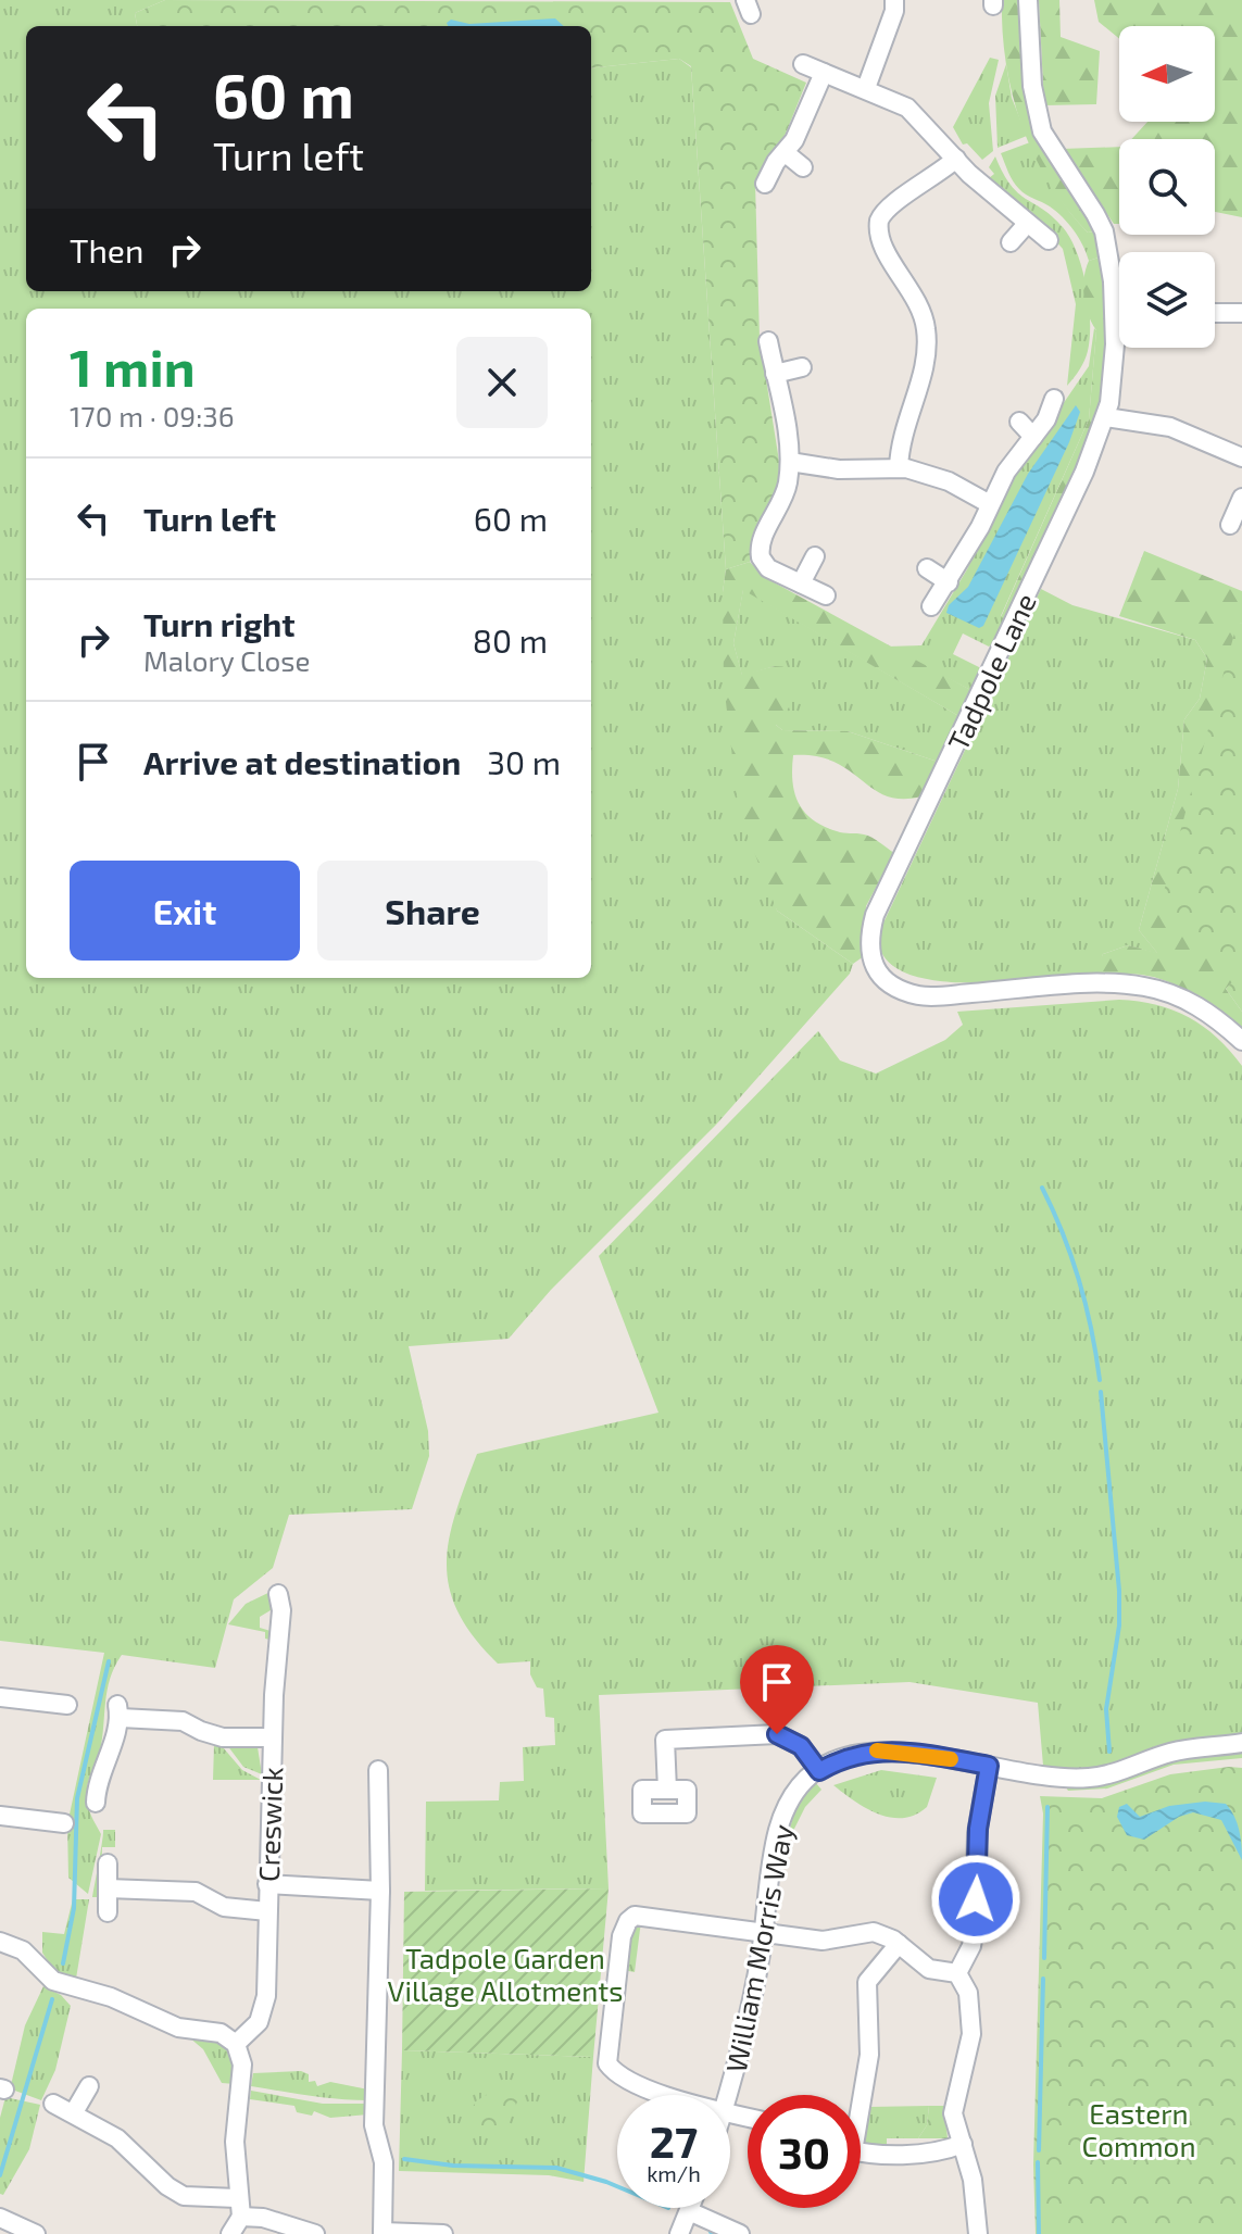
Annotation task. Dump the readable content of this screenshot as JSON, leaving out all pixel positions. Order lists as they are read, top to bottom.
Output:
{
  "streets": {
    "street": ["Tadpole Lane", "Creswick", "William Morris Way"]
  },
  "parks": ["Tadpole Garden Village Allotments", "Eastern Common"],
  "north": "left",
  "page": {
    "turn": ["60 m", "Turn left"],
    "then": "Then",
    "heading": ["1 min", "170 m · 09:36"],
    "list": [
      {
        "name": "Turn left",
        "value": "60 m"
      },
      {
        "name": "Turn right",
        "note": "Malory Close",
        "value": "80 m"
      },
      {
        "name": "Arrive at destination",
        "value": "30 m"
      }
    ],
    "buttons": ["Exit", "Share"],
    "speed": "27 km/h",
    "limit": "30"
  }
}
